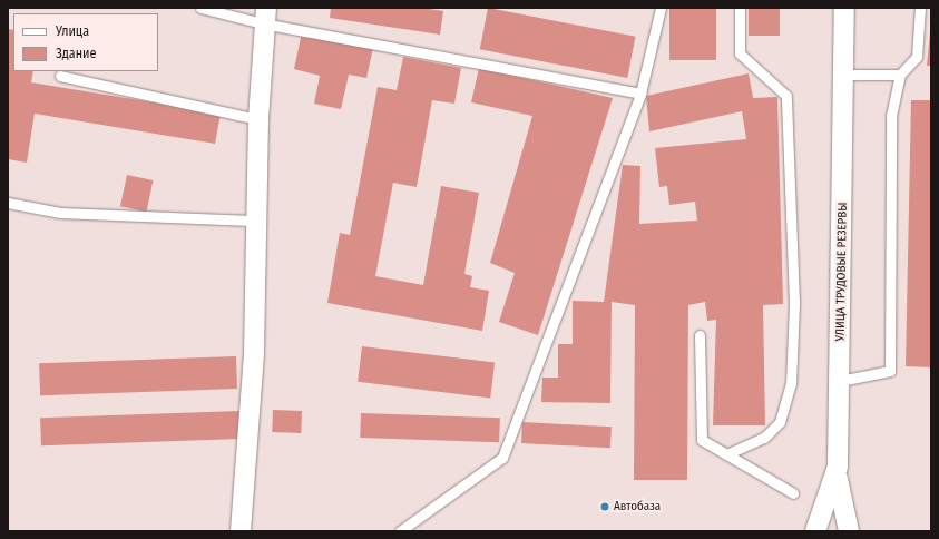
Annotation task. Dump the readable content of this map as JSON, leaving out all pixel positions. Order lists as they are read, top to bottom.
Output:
{
  "streets": {
    "street": ["УЛИЦА ТРУДОВЫЕ РЕЗЕРВЫ"]
  },
  "places": ["Автобаза"],
  "legend": ["Улица", "Здание"]
}
